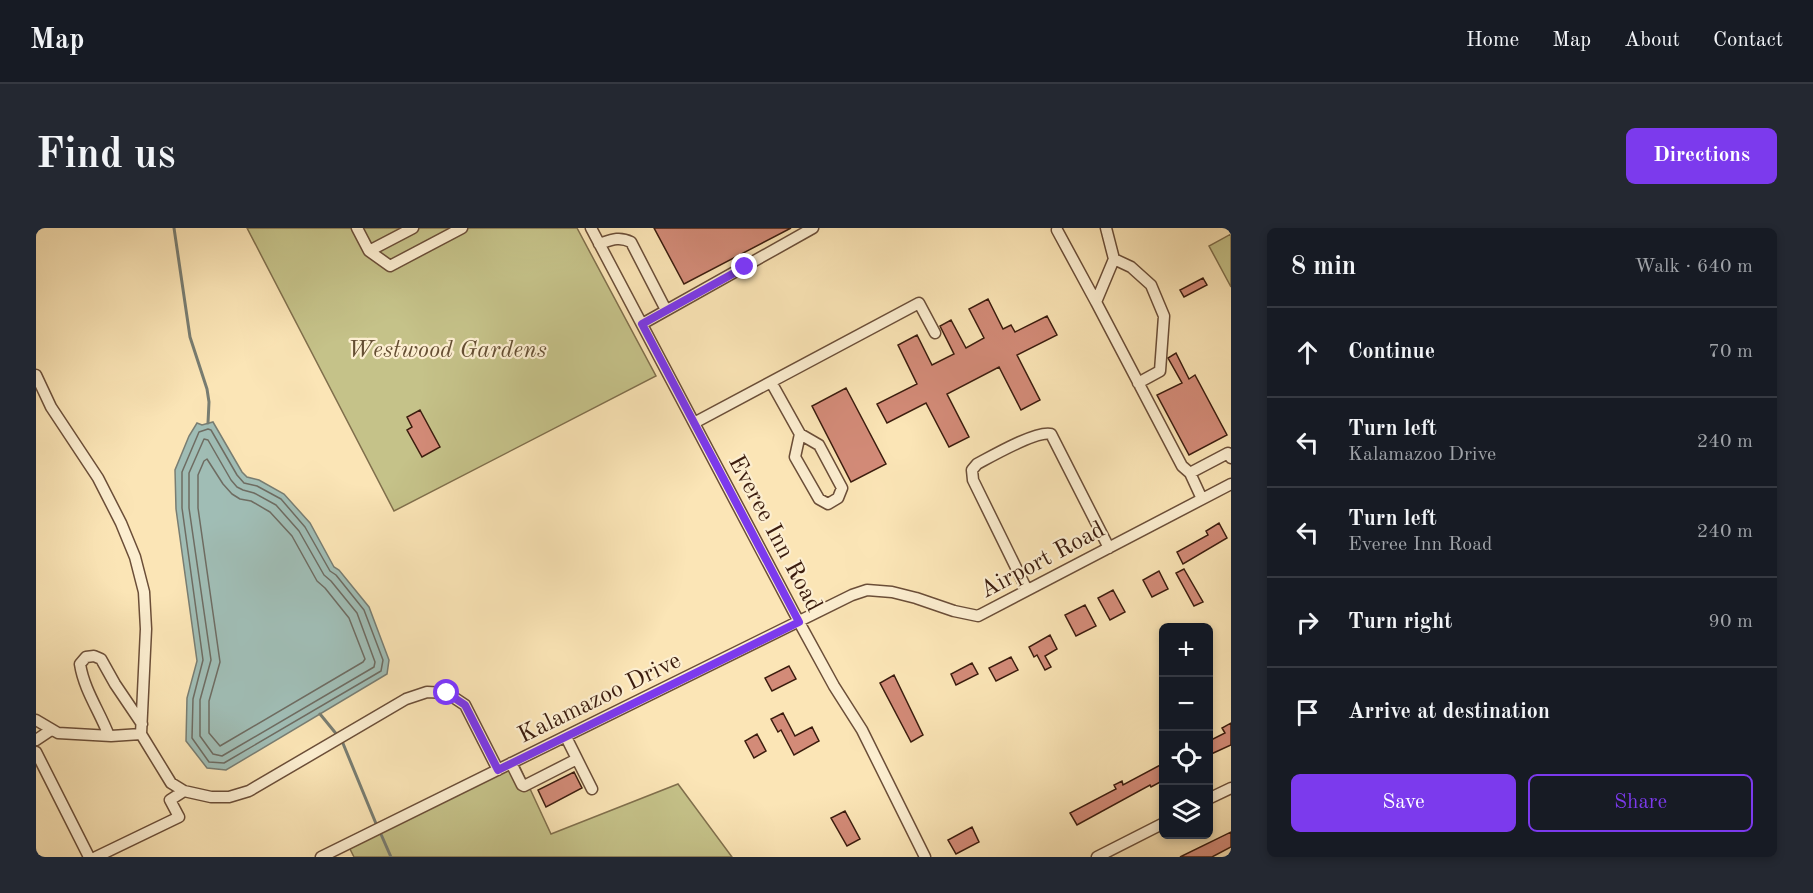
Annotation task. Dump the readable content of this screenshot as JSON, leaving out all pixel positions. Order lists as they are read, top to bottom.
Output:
{
  "streets": {
    "street": ["Everee Inn Road", "Airport Road", "Kalamazoo Drive"]
  },
  "crossings": [
    ["Everee Inn Road", "Airport Road"],
    ["Everee Inn Road", "Kalamazoo Drive"],
    ["Airport Road", "Kalamazoo Drive"]
  ],
  "parks": ["Westwood Gardens"],
  "page": {
    "header": "Map",
    "nav": [
      "Home",
      "Map",
      "About",
      "Contact"
    ],
    "buttons": [
      "Directions",
      ["Save", "Share"]
    ],
    "title": "Find us",
    "heading": ["8 min", "Walk · 640 m"],
    "list": [
      ["Continue", "70 m"],
      ["Turn left", "Kalamazoo Drive", "240 m"],
      ["Turn left", "Everee Inn Road", "240 m"],
      ["Turn right", "90 m"],
      "Arrive at destination"
    ],
    "map_buttons": ["+", "−"]
  }
}
